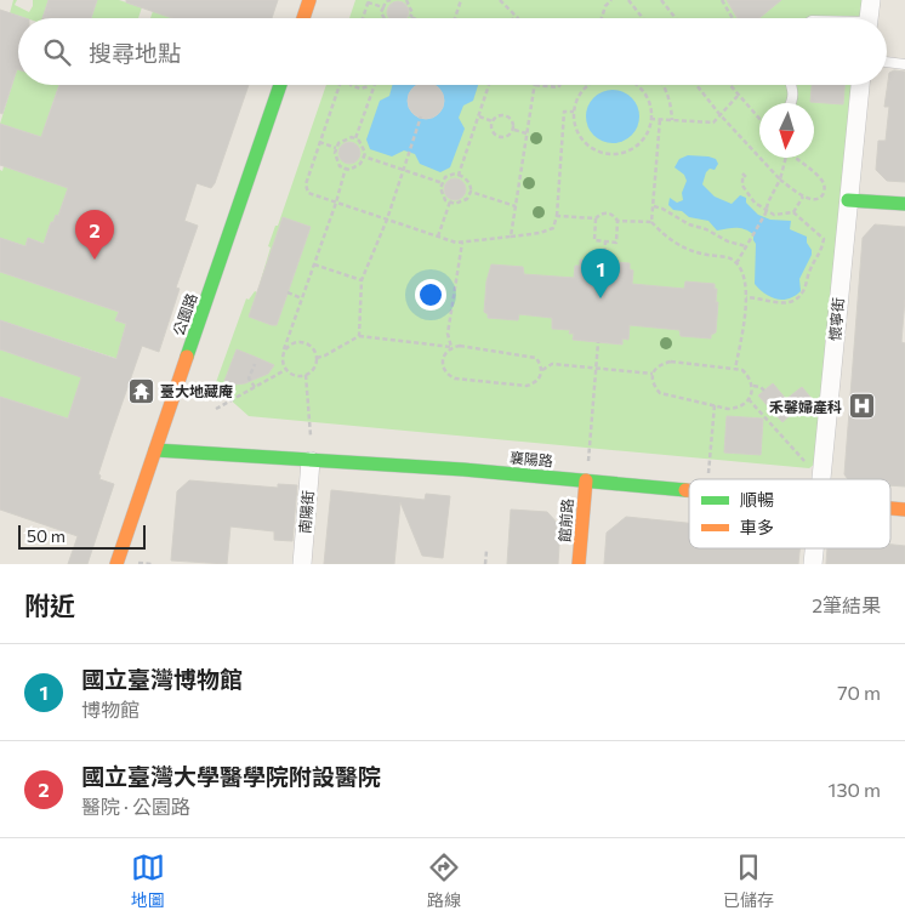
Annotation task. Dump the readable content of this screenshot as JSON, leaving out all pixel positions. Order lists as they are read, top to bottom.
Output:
{
  "streets": {
    "street": [
      "公園路",
      "懷寧街",
      "襄陽路",
      "南陽街",
      "館前路"
    ]
  },
  "crossings": [
    ["公園路", "襄陽路"],
    ["襄陽路", "南陽街"],
    ["襄陽路", "館前路"]
  ],
  "places": {
    "temple": ["臺大地藏庵"],
    "hospital": ["禾馨婦產科"]
  },
  "legend": ["順暢", "車多"],
  "scale_bar": "50 m",
  "north": "bottom",
  "page": {
    "search": "搜尋地點",
    "pins": ["2", "1"],
    "scale": "50 m",
    "heading": ["附近", "2筆結果"],
    "list": [
      {
        "mark": "1",
        "name": "國立臺灣博物館",
        "note": "博物館",
        "value": "70 m"
      },
      {
        "mark": "2",
        "name": "國立臺灣大學醫學院附設醫院",
        "note": "醫院 · 公園路",
        "value": "130 m"
      }
    ],
    "nav": ["地圖", "路線", "已儲存"]
  }
}
